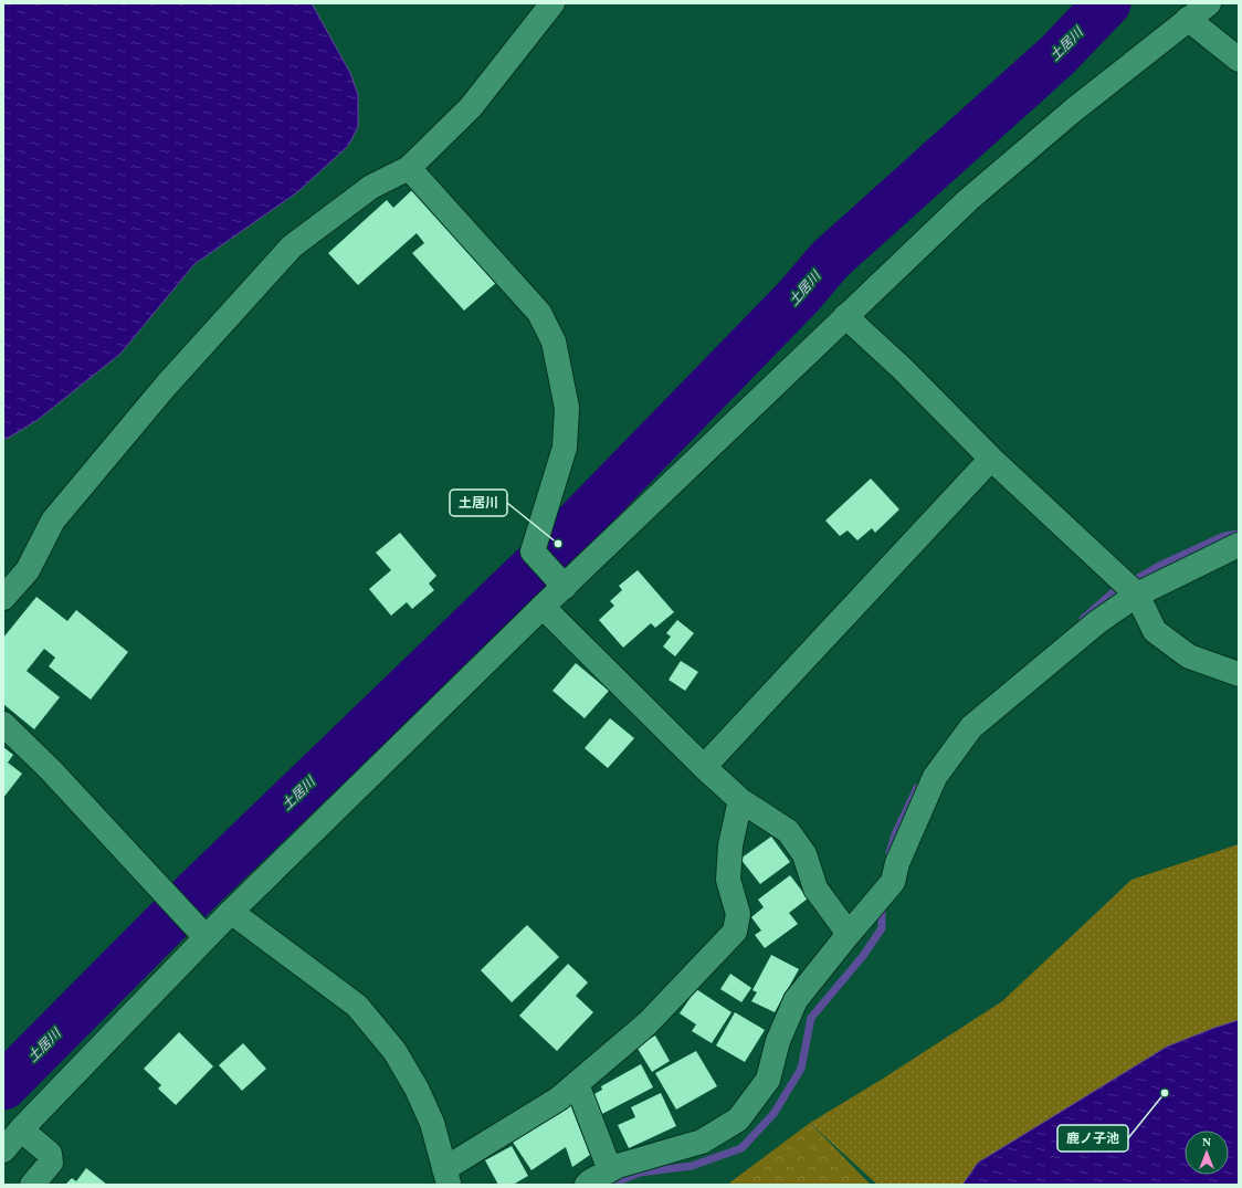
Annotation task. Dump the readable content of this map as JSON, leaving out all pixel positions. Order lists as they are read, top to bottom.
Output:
{
  "water": ["土居川"],
  "places": ["土居川", "鹿ノ子池"],
  "north": "top"
}
